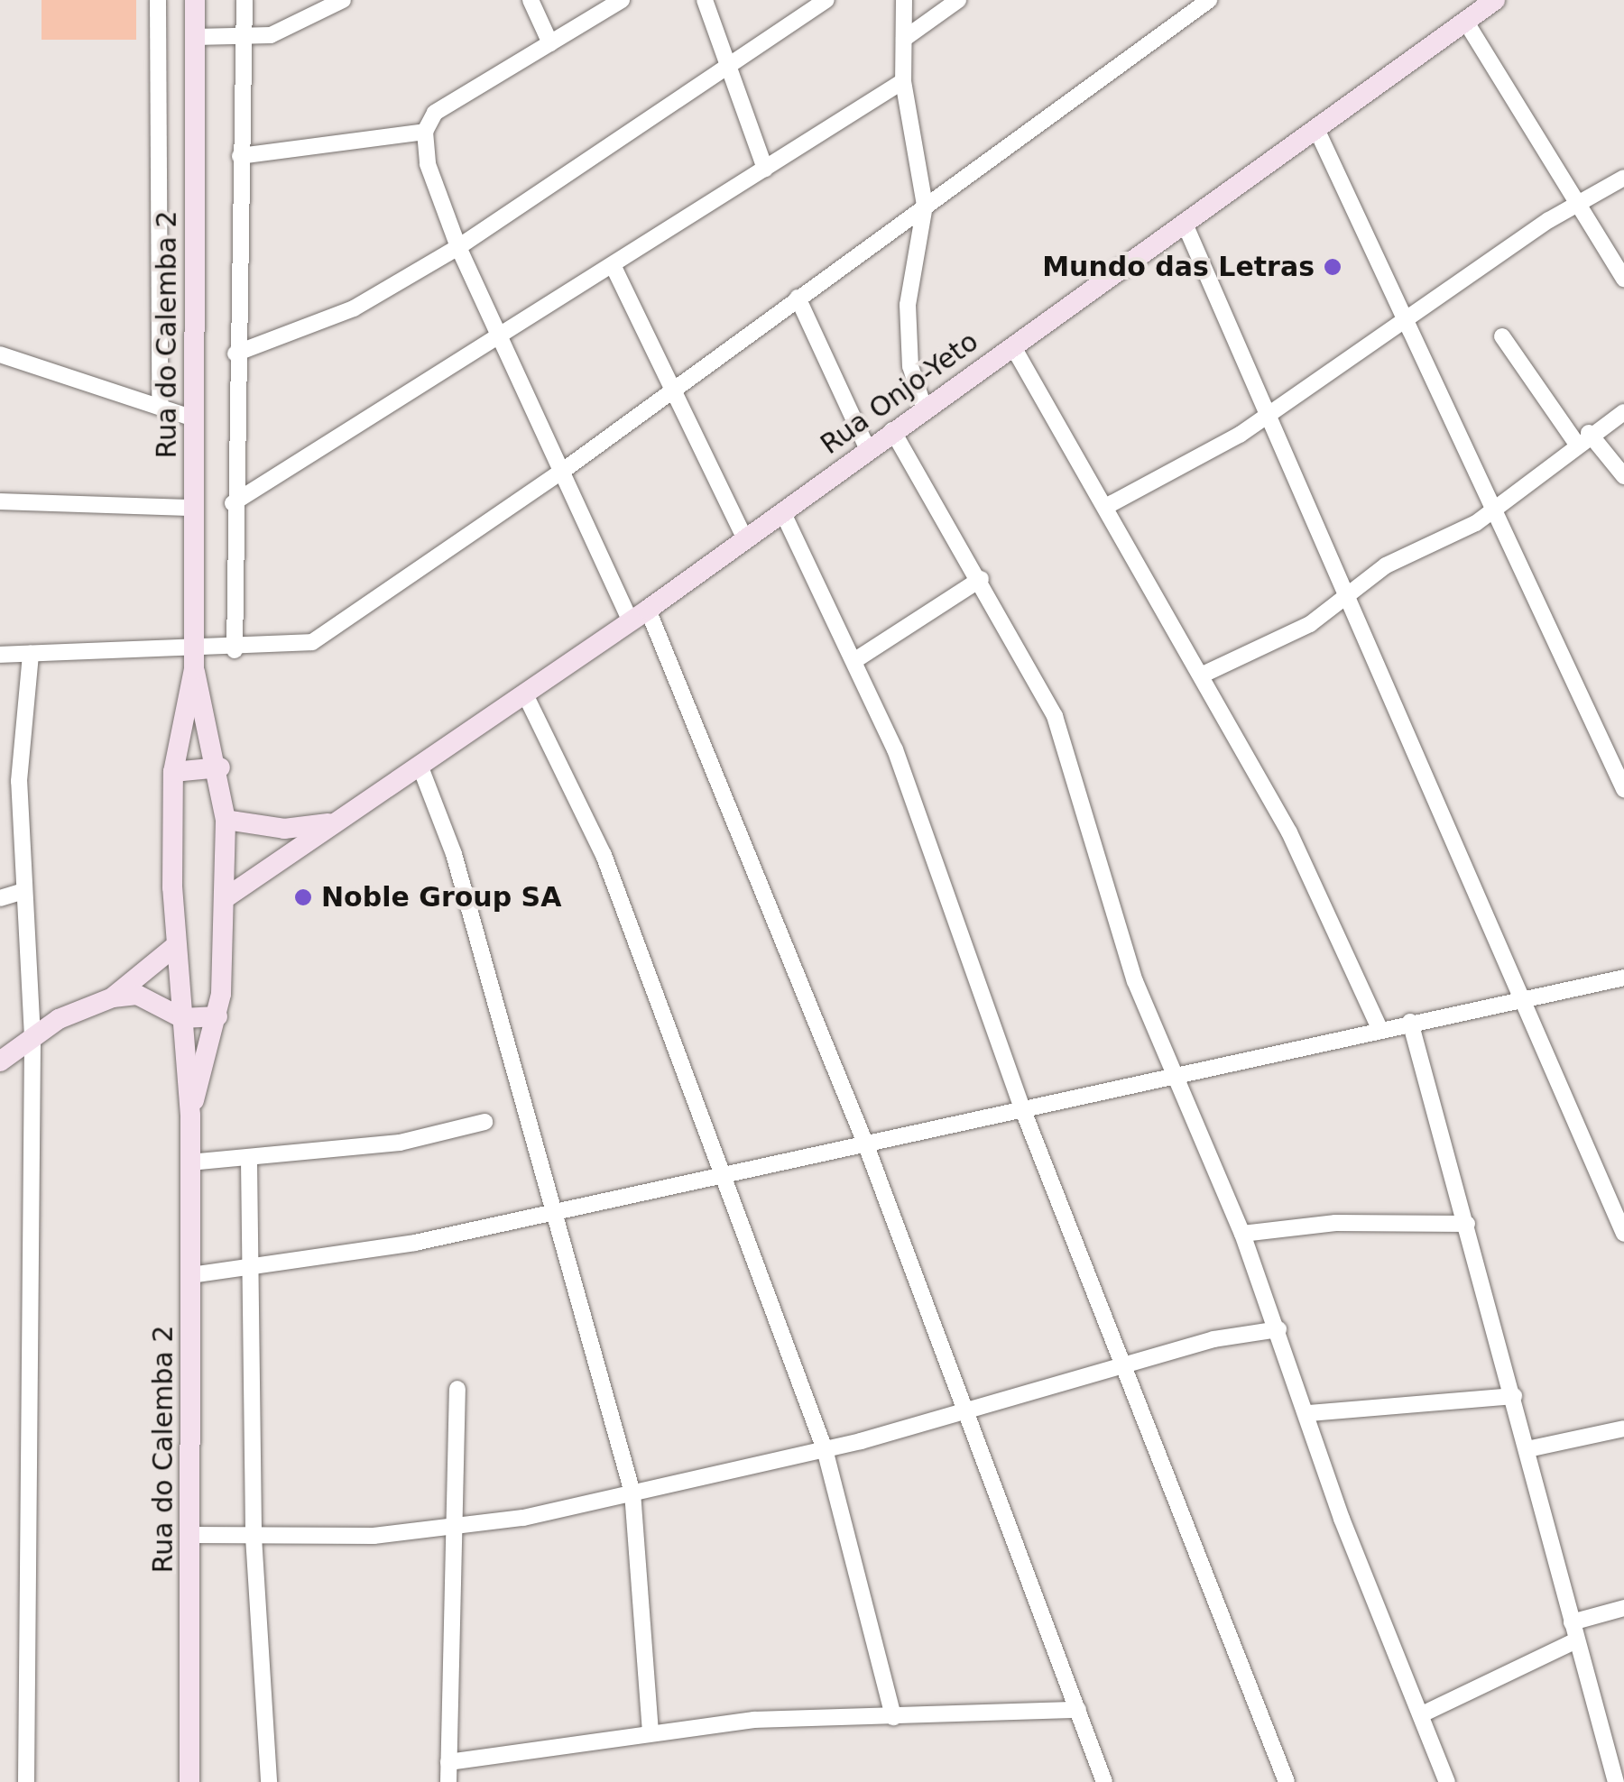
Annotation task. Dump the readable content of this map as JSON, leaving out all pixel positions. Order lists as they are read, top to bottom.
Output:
{
  "streets": {
    "main road": ["Rua do Calemba 2", "Rua Onjo-Yeto"]
  },
  "crossings": [
    ["Rua do Calemba 2", "Rua Onjo-Yeto"]
  ],
  "places": ["Mundo das Letras", "Noble Group SA"]
}
